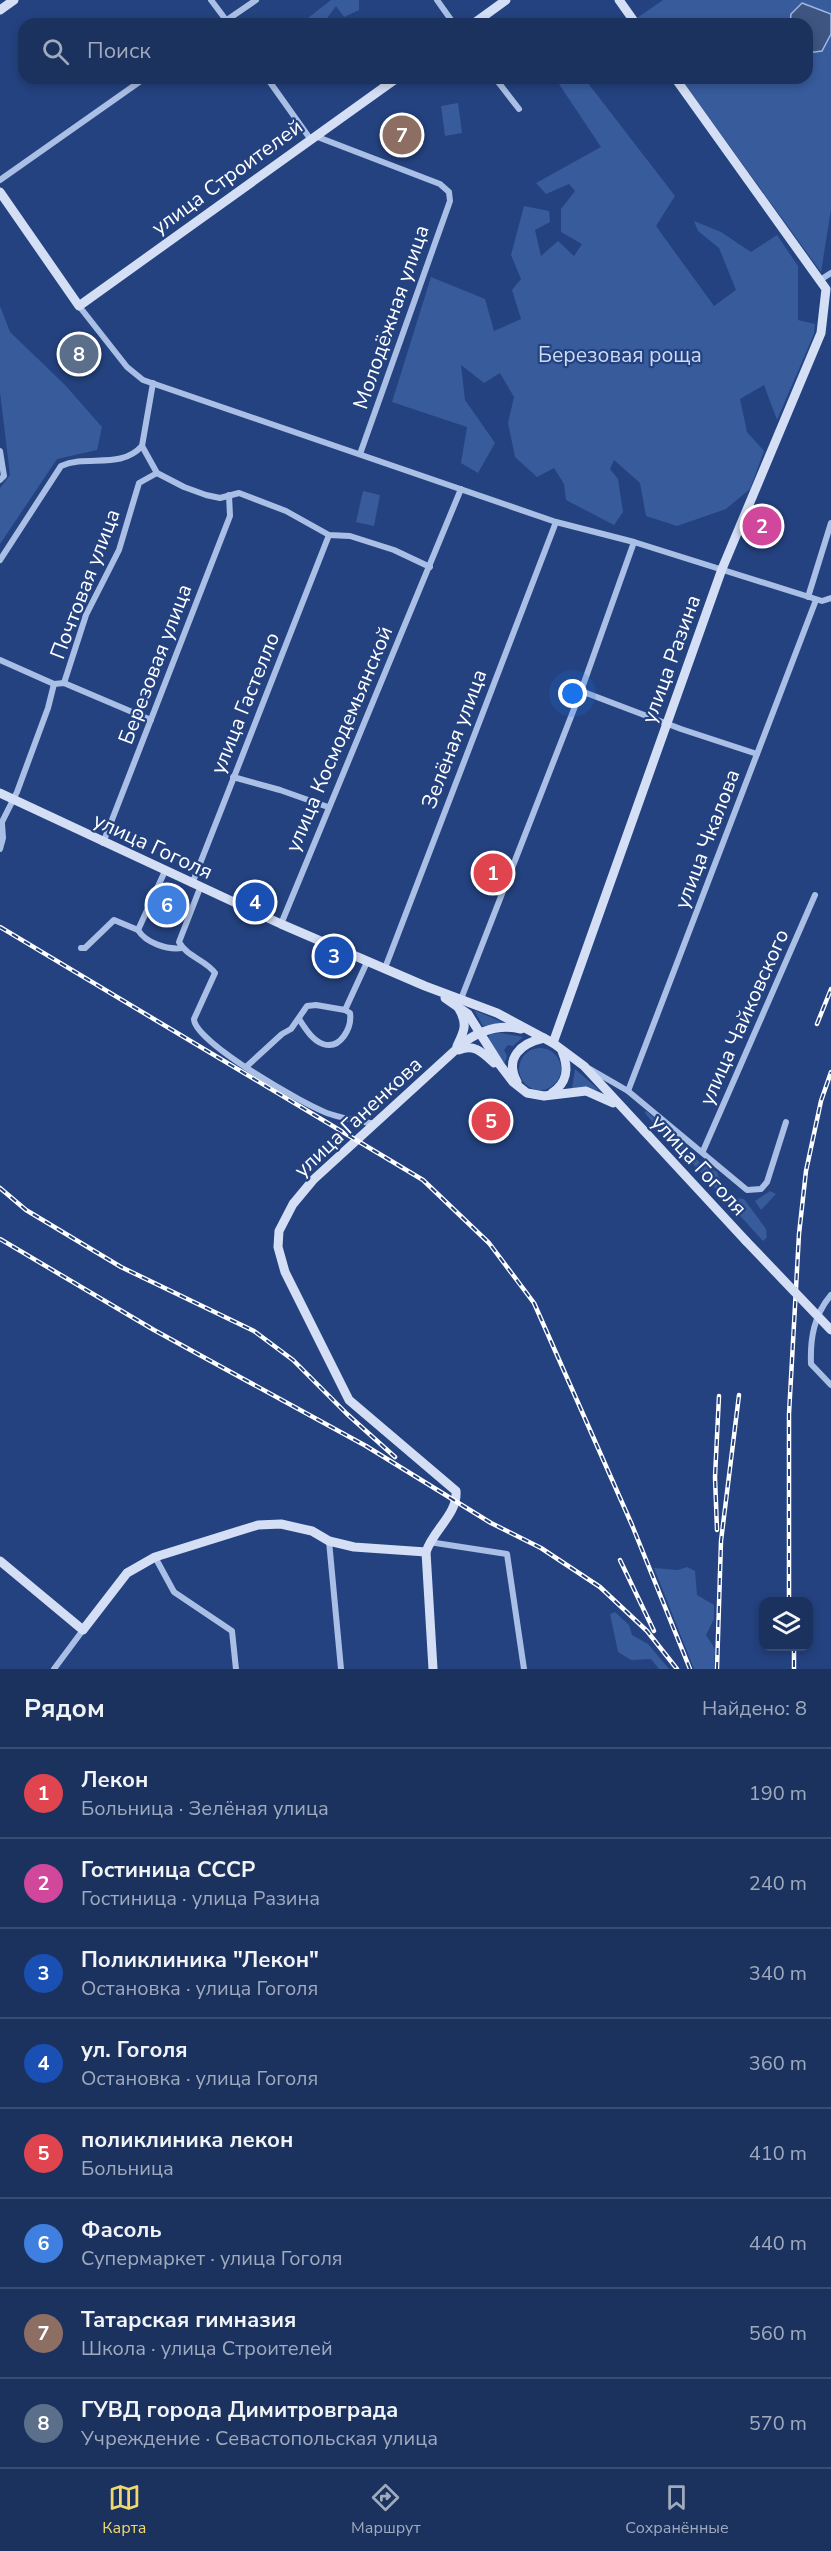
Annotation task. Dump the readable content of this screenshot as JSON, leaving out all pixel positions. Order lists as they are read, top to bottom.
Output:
{
  "streets": {
    "street": [
      "улица Строителей",
      "Молодёжная улица",
      "Почтовая улица",
      "улица Разина",
      "Березовая улица",
      "улица Гастелло",
      "улица Космодемьянской",
      "Зелёная улица",
      "улица Чкалова",
      "улица Гоголя",
      "улица Чайковского",
      "улица Ганенкова"
    ]
  },
  "crossings": [
    ["улица Строителей", "Молодёжная улица"],
    ["Березовая улица", "улица Гоголя"],
    ["улица Гастелло", "улица Гоголя"],
    ["улица Космодемьянской", "улица Гоголя"],
    ["Зелёная улица", "улица Гоголя"]
  ],
  "parks": ["Березовая роща"],
  "page": {
    "search": "Поиск",
    "pins": [
      "7",
      "8",
      "2",
      "1",
      "4",
      "6",
      "3",
      "5"
    ],
    "heading": ["Рядом", "Найдено: 8"],
    "list": [
      {
        "mark": "1",
        "name": "Лекон",
        "note": "Больница · Зелёная улица",
        "value": "190 m"
      },
      {
        "mark": "2",
        "name": "Гостиница СССР",
        "note": "Гостиница · улица Разина",
        "value": "240 m"
      },
      {
        "mark": "3",
        "name": "Поликлиника \"Лекон\"",
        "note": "Остановка · улица Гоголя",
        "value": "340 m"
      },
      {
        "mark": "4",
        "name": "ул. Гоголя",
        "note": "Остановка · улица Гоголя",
        "value": "360 m"
      },
      {
        "mark": "5",
        "name": "поликлиника лекон",
        "note": "Больница",
        "value": "410 m"
      },
      {
        "mark": "6",
        "name": "Фасоль",
        "note": "Супермаркет · улица Гоголя",
        "value": "440 m"
      },
      {
        "mark": "7",
        "name": "Татарская гимназия",
        "note": "Школа · улица Строителей",
        "value": "560 m"
      },
      {
        "mark": "8",
        "name": "ГУВД города Димитровграда",
        "note": "Учреждение · Севастопольская улица",
        "value": "570 m"
      }
    ],
    "nav": ["Карта", "Маршрут", "Сохранённые"]
  }
}
